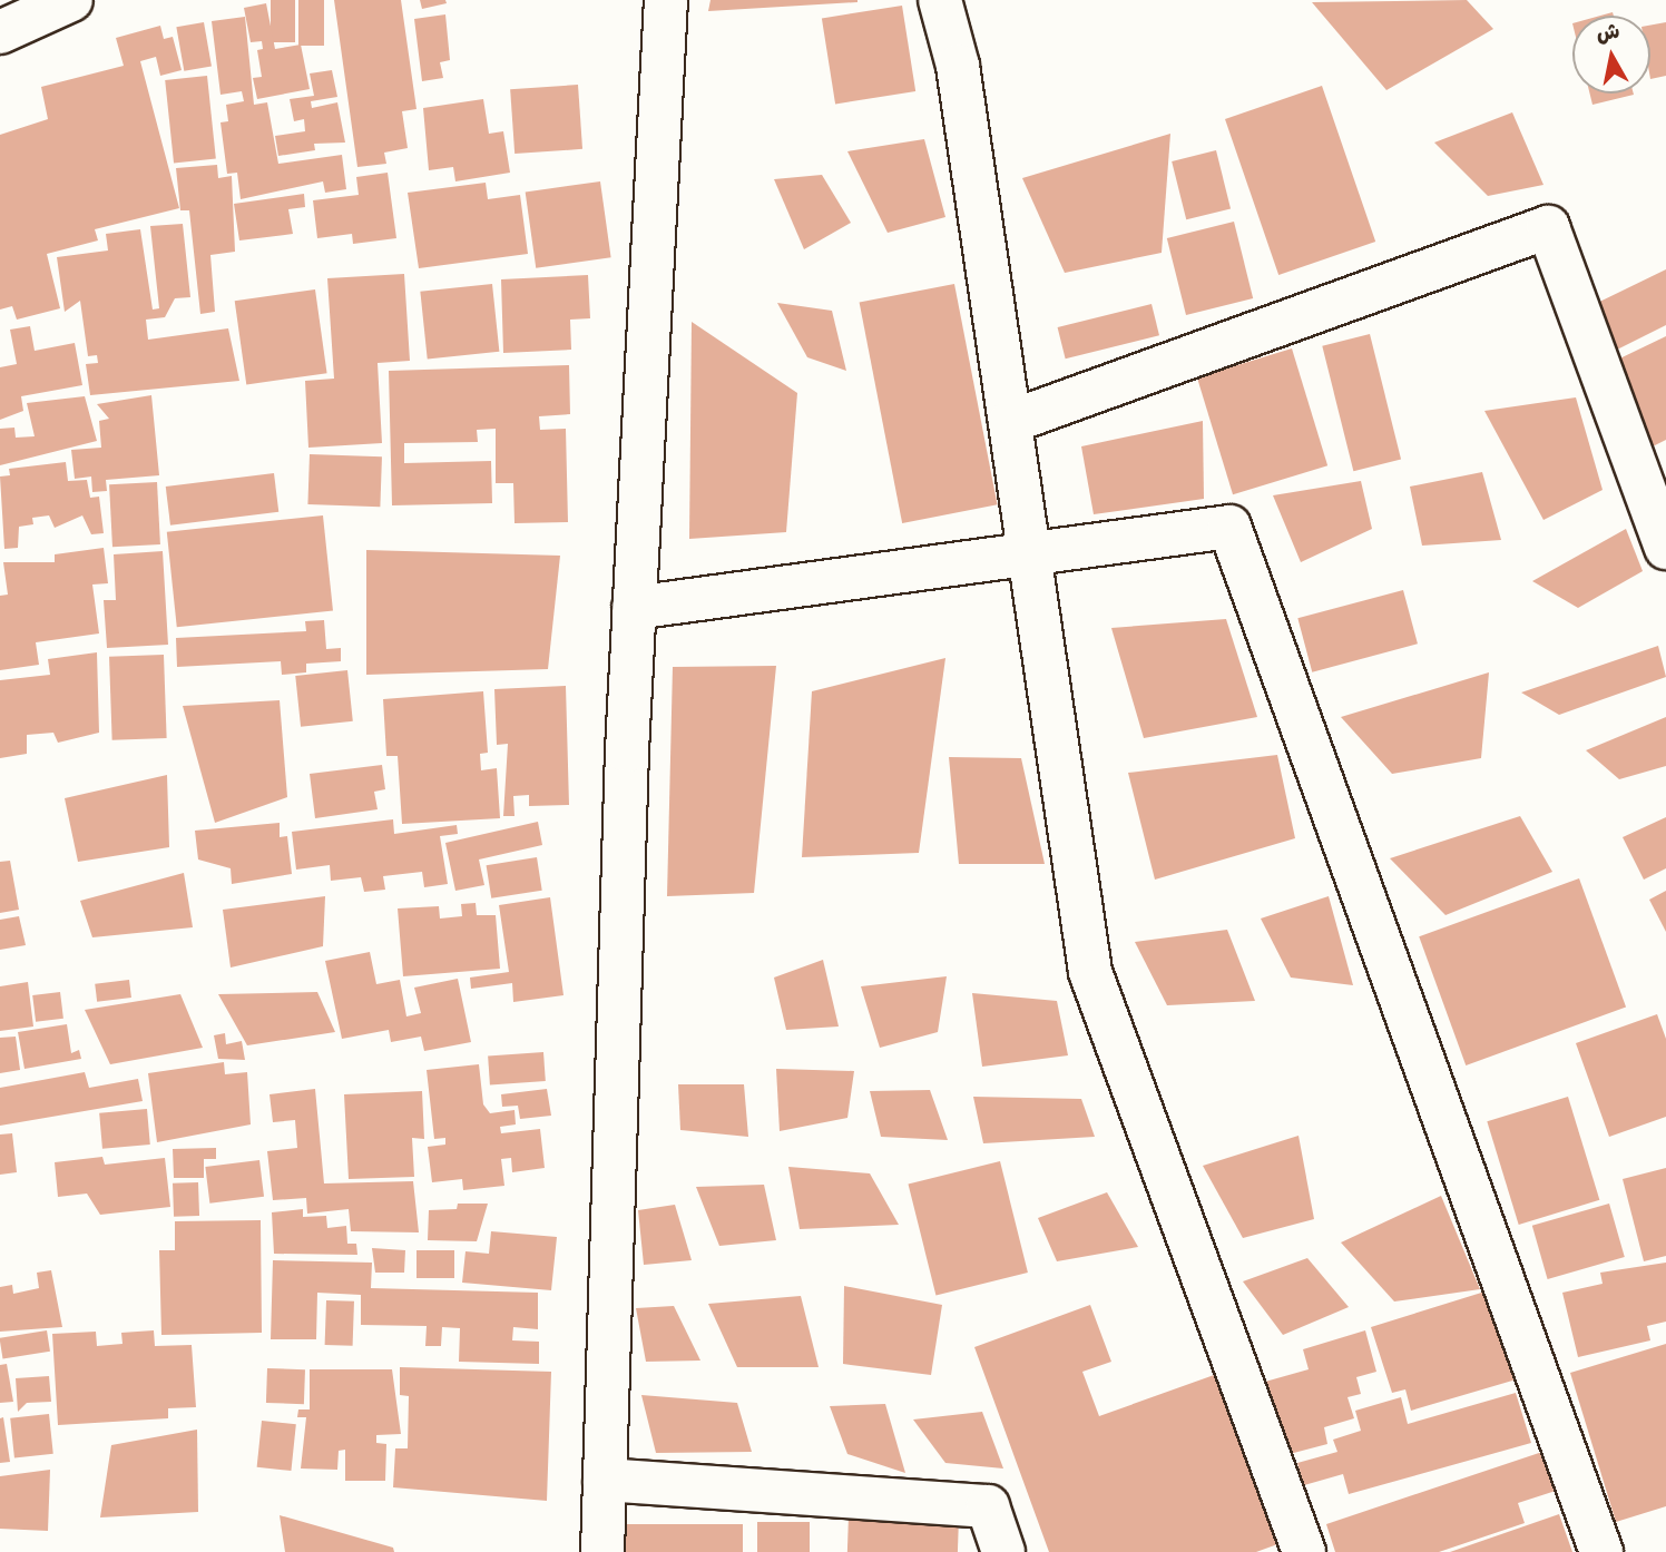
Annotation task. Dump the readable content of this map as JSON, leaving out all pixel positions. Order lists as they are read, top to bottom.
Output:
{
  "north": "top"
}
